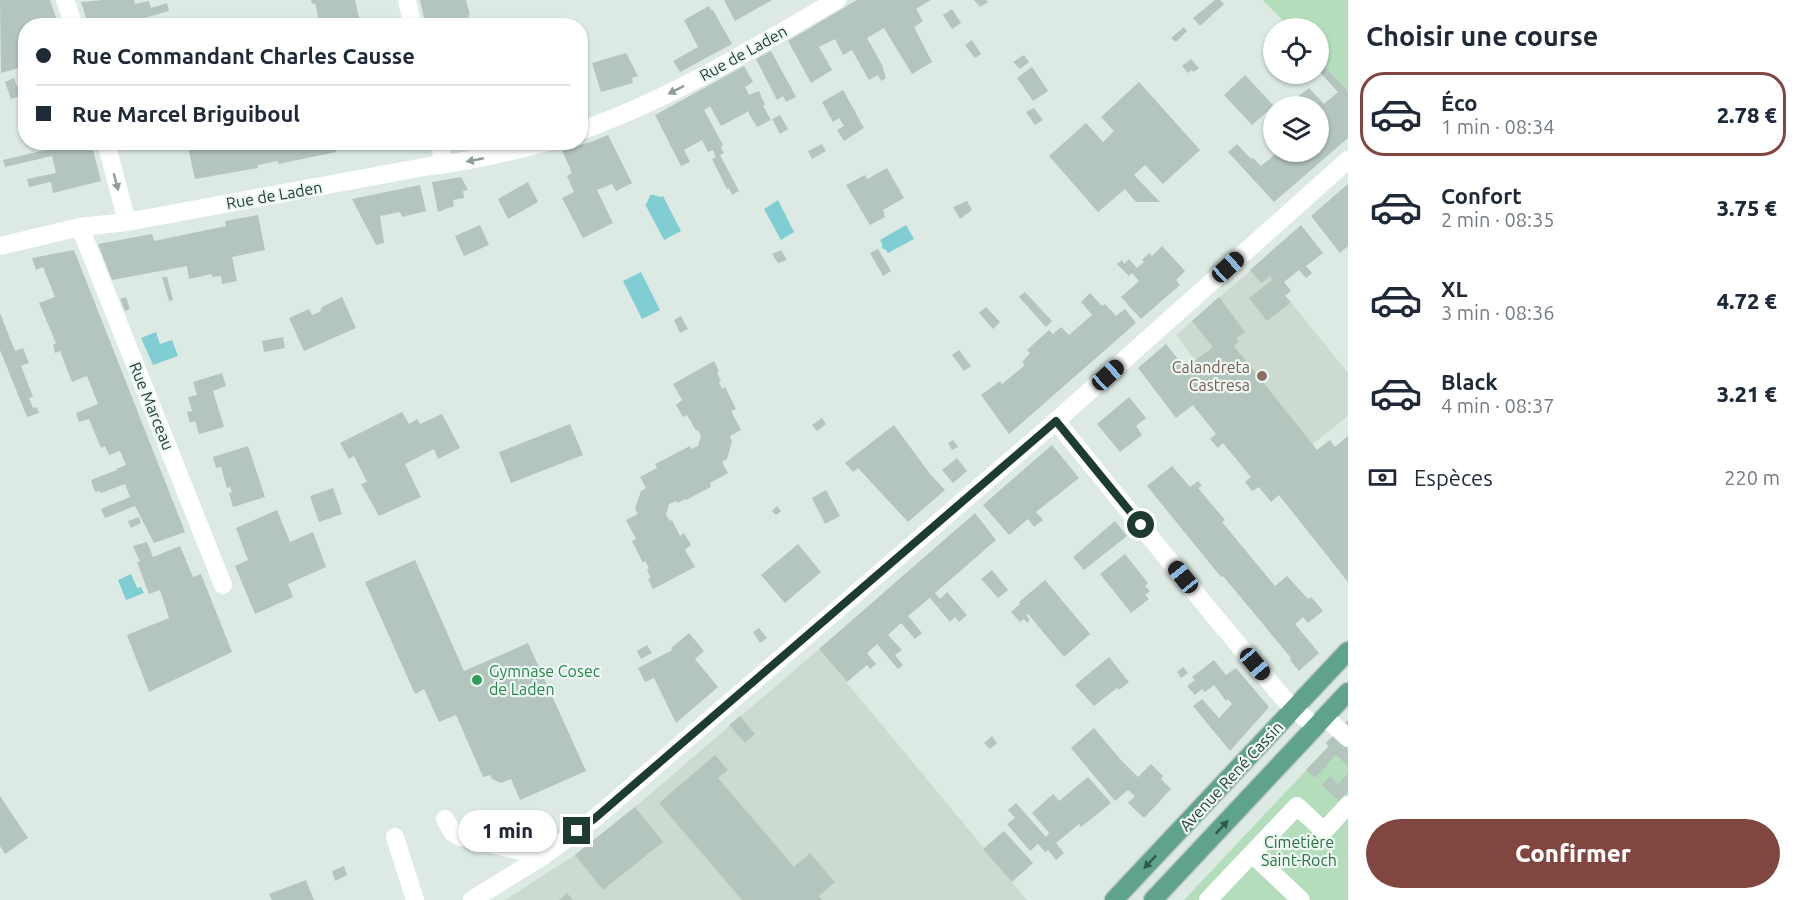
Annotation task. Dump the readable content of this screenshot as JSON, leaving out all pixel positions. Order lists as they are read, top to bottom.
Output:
{
  "streets": {
    "main road": ["Avenue René Cassin"],
    "street": ["Rue de Laden", "Rue Marceau"]
  },
  "crossings": [
    ["Rue de Laden", "Rue Marceau"]
  ],
  "one_way": ["Rue de Laden"],
  "parks": ["Cimetière Saint-Roch"],
  "places": ["Calandreta Castresa", "Gymnase Cosec de Laden"],
  "page": {
    "heading": "Choisir une course",
    "banner": ["Rue Commandant Charles Causse", "Rue Marcel Briguiboul"],
    "list": [
      {
        "name": "Éco",
        "note": "1 min · 08:34",
        "value": "2.78 €"
      },
      {
        "name": "Confort",
        "note": "2 min · 08:35",
        "value": "3.75 €"
      },
      {
        "name": "XL",
        "note": "3 min · 08:36",
        "value": "4.72 €"
      },
      {
        "name": "Black",
        "note": "4 min · 08:37",
        "value": "3.21 €"
      }
    ],
    "pay": ["Espèces", "220 m"],
    "buttons": "Confirmer",
    "bubble": "1 min"
  }
}
